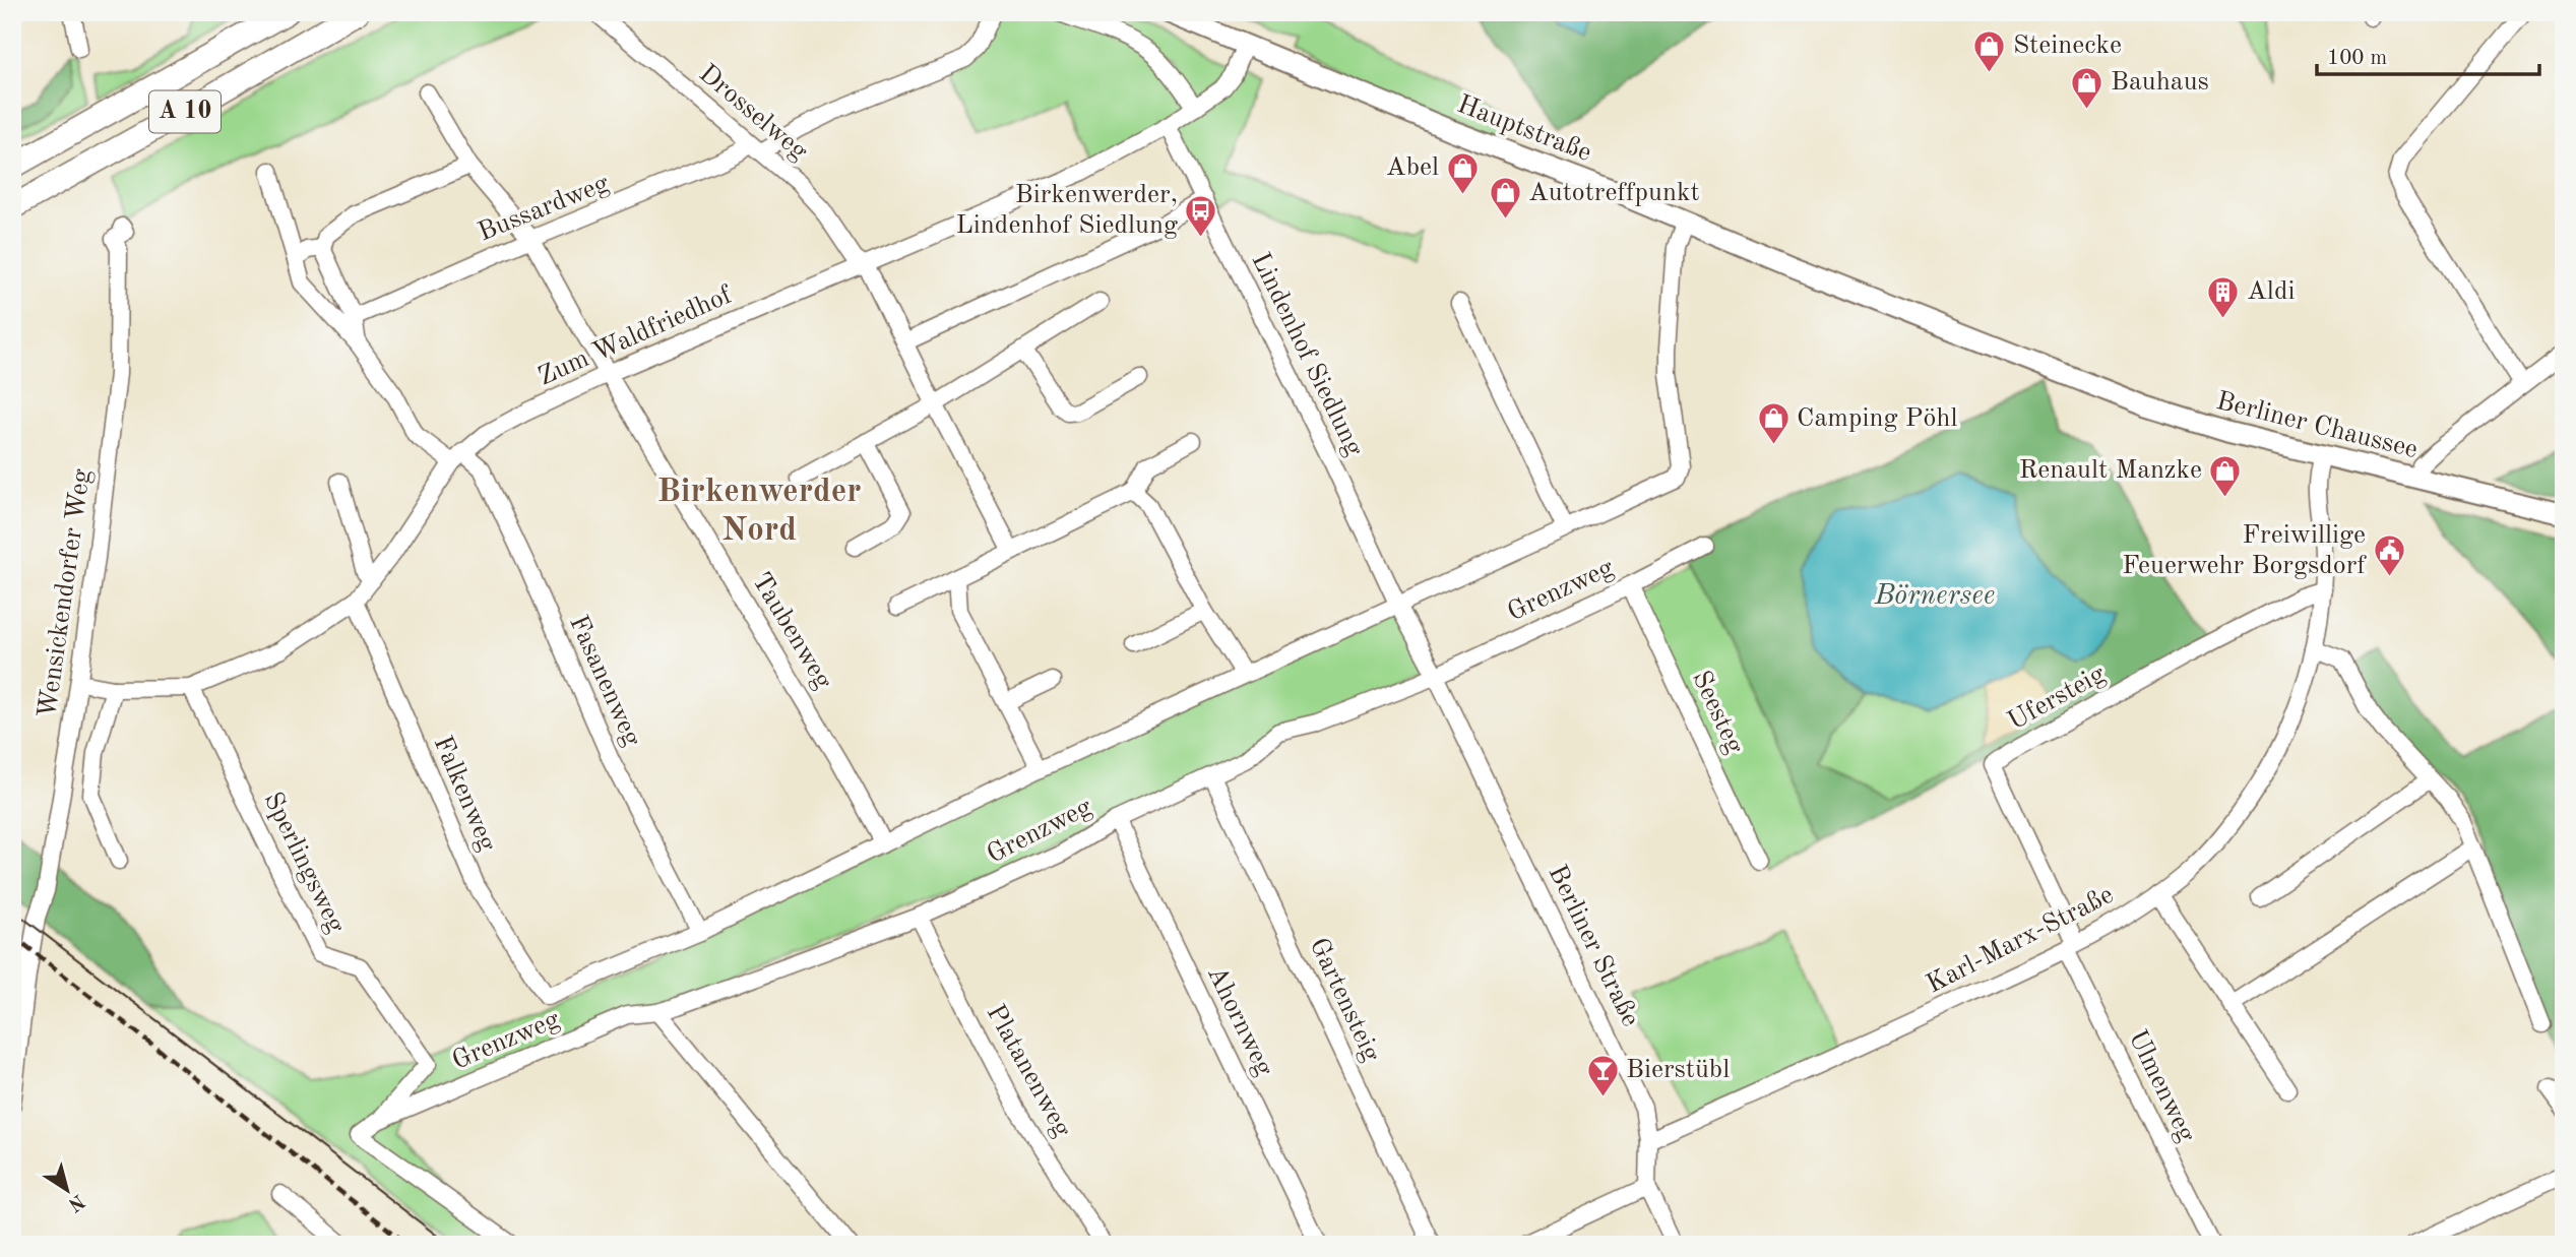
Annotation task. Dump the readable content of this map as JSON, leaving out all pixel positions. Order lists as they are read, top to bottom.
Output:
{
  "streets": {
    "highway": ["A 10"],
    "main road": ["Hauptstraße", "Berliner Chaussee"],
    "street": [
      "Drosselweg",
      "Bussardweg",
      "Zum Waldfriedhof",
      "Lindenhof Siedlung",
      "Grenzweg",
      "Wensickendorfer Weg",
      "Taubenweg",
      "Fasanenweg",
      "Ufersteig",
      "Seesteg",
      "Falkenweg",
      "Sperlingsweg",
      "Karl-Marx-Straße",
      "Berliner Straße",
      "Gartensteig",
      "Ahornweg",
      "Platanenweg",
      "Ulmenweg"
    ]
  },
  "crossings": [
    ["Drosselweg", "Bussardweg"],
    ["Drosselweg", "Zum Waldfriedhof"],
    ["Hauptstraße", "Zum Waldfriedhof"],
    ["Hauptstraße", "Berliner Chaussee"],
    ["Bussardweg", "Taubenweg"],
    ["Bussardweg", "Fasanenweg"],
    ["Zum Waldfriedhof", "Lindenhof Siedlung"],
    ["Zum Waldfriedhof", "Wensickendorfer Weg"],
    ["Zum Waldfriedhof", "Taubenweg"],
    ["Zum Waldfriedhof", "Fasanenweg"],
    ["Zum Waldfriedhof", "Falkenweg"],
    ["Zum Waldfriedhof", "Sperlingsweg"],
    ["Lindenhof Siedlung", "Grenzweg"],
    ["Lindenhof Siedlung", "Berliner Straße"],
    ["Berliner Chaussee", "Karl-Marx-Straße"],
    ["Grenzweg", "Taubenweg"],
    ["Grenzweg", "Fasanenweg"],
    ["Grenzweg", "Seesteg"],
    ["Grenzweg", "Falkenweg"],
    ["Grenzweg", "Sperlingsweg"],
    ["Grenzweg", "Berliner Straße"],
    ["Grenzweg", "Gartensteig"],
    ["Grenzweg", "Ahornweg"],
    ["Grenzweg", "Platanenweg"],
    ["Ufersteig", "Karl-Marx-Straße"],
    ["Ufersteig", "Ulmenweg"],
    ["Karl-Marx-Straße", "Berliner Straße"],
    ["Karl-Marx-Straße", "Ulmenweg"]
  ],
  "districts": ["Birkenwerder Nord"],
  "water": ["Börnersee"],
  "places": {
    "shop": [
      "Steinecke",
      "Bauhaus",
      "Abel",
      "Autotreffpunkt",
      "Camping Pöhl",
      "Renault Manzke"
    ],
    "bus stop": ["Birkenwerder, Lindenhof Siedlung"],
    "building": ["Aldi"],
    "public building": ["Freiwillige Feuerwehr Borgsdorf"],
    "bar": ["Bierstübl"]
  },
  "scale_bar": "100 m",
  "north": "bottom right"
}
